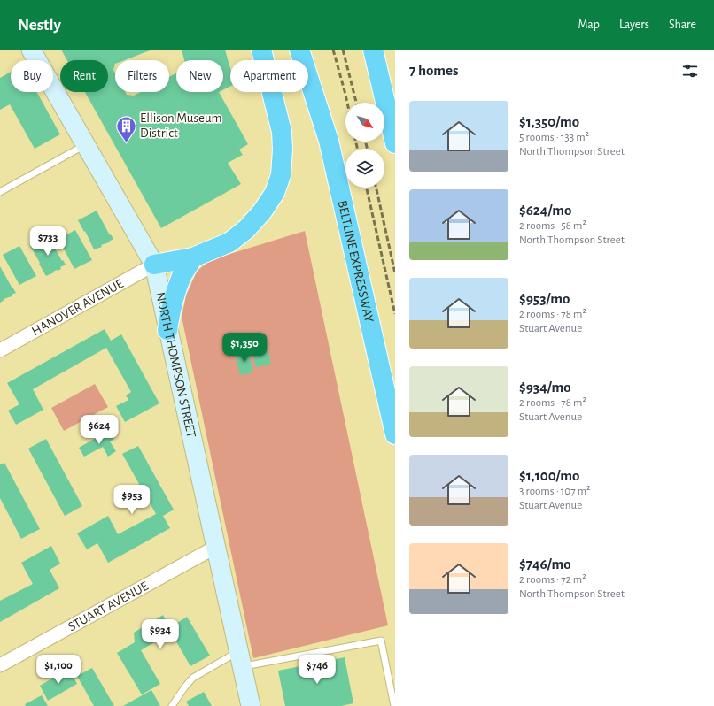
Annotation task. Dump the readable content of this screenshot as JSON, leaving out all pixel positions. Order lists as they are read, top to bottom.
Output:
{
  "streets": {
    "highway": ["BELTLINE EXPRESSWAY"],
    "main road": ["NORTH THOMPSON STREET"],
    "street": ["HANOVER AVENUE", "STUART AVENUE"]
  },
  "crossings": [
    ["HANOVER AVENUE", "NORTH THOMPSON STREET"],
    ["NORTH THOMPSON STREET", "STUART AVENUE"]
  ],
  "places": {
    "building": ["Ellison Museum District"]
  },
  "north": "bottom right",
  "page": {
    "header": "Nestly",
    "nav": ["Map", "Layers", "Share"],
    "heading": "7 homes",
    "chip": [
      "Buy",
      "Rent",
      "Filters",
      "New",
      "Apartment"
    ],
    "list": [
      {
        "name": "$1,350/mo",
        "note": "5 rooms · 133 m² · North Thompson Street"
      },
      {
        "name": "$624/mo",
        "note": "2 rooms · 58 m² · North Thompson Street"
      },
      {
        "name": "$953/mo",
        "note": "2 rooms · 78 m² · Stuart Avenue"
      },
      {
        "name": "$934/mo",
        "note": "2 rooms · 78 m² · Stuart Avenue"
      },
      {
        "name": "$1,100/mo",
        "note": "3 rooms · 107 m² · Stuart Avenue"
      },
      {
        "name": "$746/mo",
        "note": "2 rooms · 72 m² · North Thompson Street"
      }
    ],
    "price": [
      "$733",
      "$1,350",
      "$624",
      "$953",
      "$934",
      "$1,100",
      "$746"
    ]
  }
}
